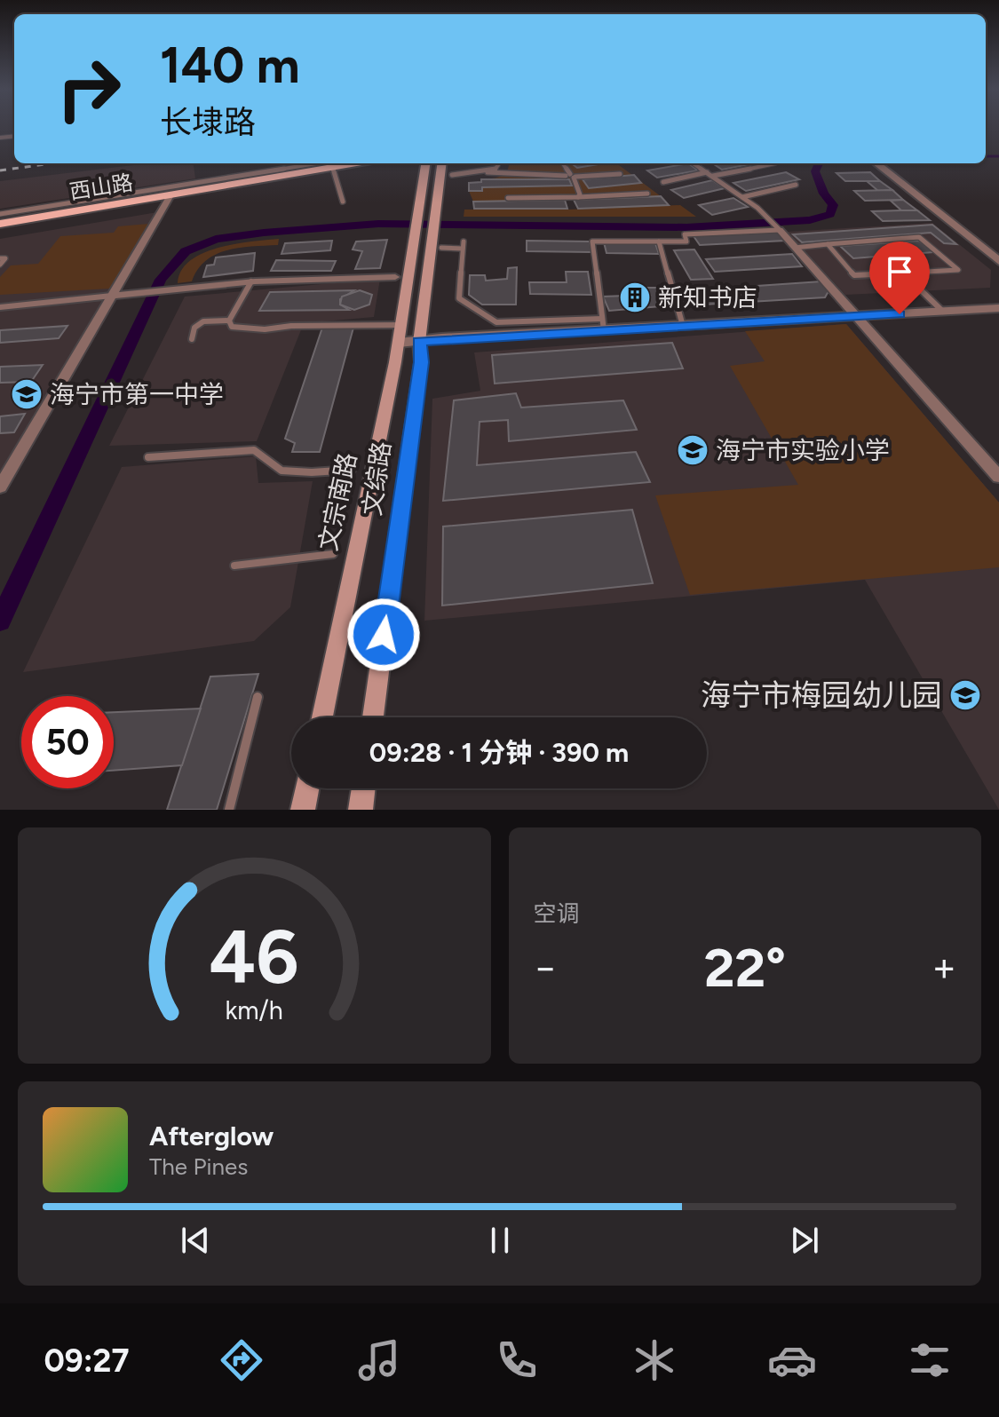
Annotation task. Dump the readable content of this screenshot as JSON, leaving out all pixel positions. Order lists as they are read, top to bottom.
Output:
{
  "streets": {
    "main road": ["西山路", "文综路", "文宗南路"]
  },
  "places": {
    "building": ["新知书店"],
    "school or university": ["海宁市第一中学", "海宁市实验小学", "海宁市梅园幼儿园"]
  },
  "page": {
    "turn": ["140 m", "长埭路"],
    "limit": "50",
    "trip": "09:28 · 1 分钟 · 390 m",
    "tile": "空调",
    "heat": ["−", "22°", "+"],
    "song": ["Afterglow", "The Pines"],
    "tabs": "09:27",
    "gauge": ["46", "km/h"]
  }
}
